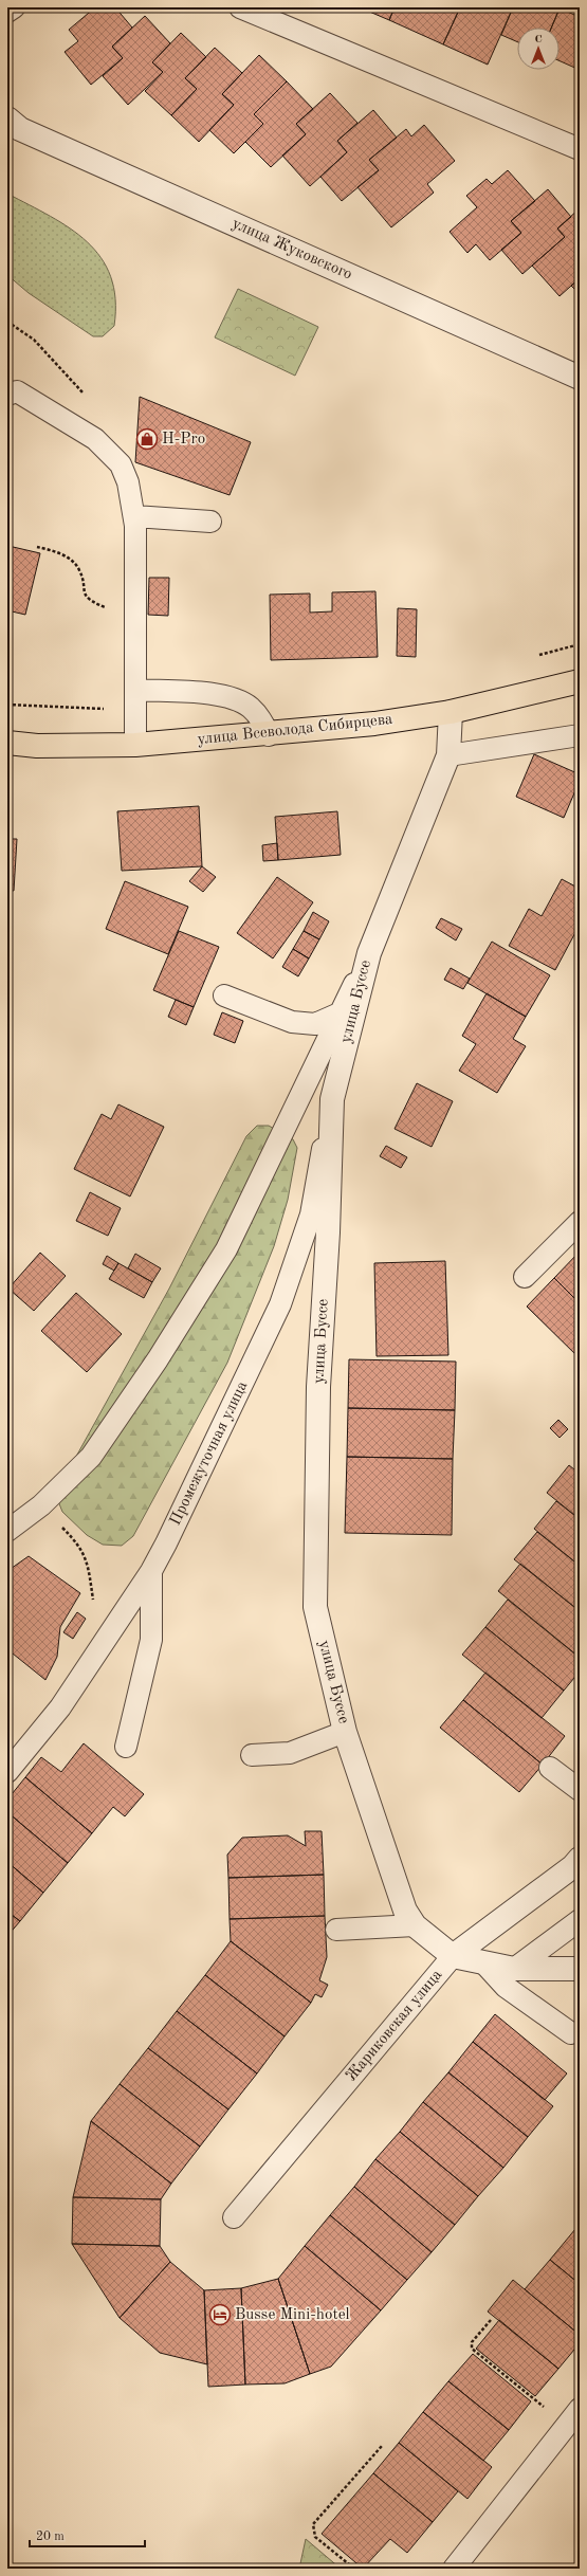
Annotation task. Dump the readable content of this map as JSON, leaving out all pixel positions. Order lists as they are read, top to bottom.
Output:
{
  "streets": {
    "main road": ["улица Всеволода Сибирцева"],
    "street": ["улица Жуковского", "улица Буссе", "Жариковская улица"],
    "lane": ["Промежуточная улица"]
  },
  "crossings": [
    ["улица Всеволода Сибирцева", "улица Буссе"],
    ["улица Буссе", "Промежуточная улица"],
    ["улица Буссе", "Жариковская улица"]
  ],
  "places": {
    "shop": ["H-Pro"],
    "hotel": ["Busse Mini-hotel"]
  },
  "scale_bar": "20 m",
  "north": "top"
}
